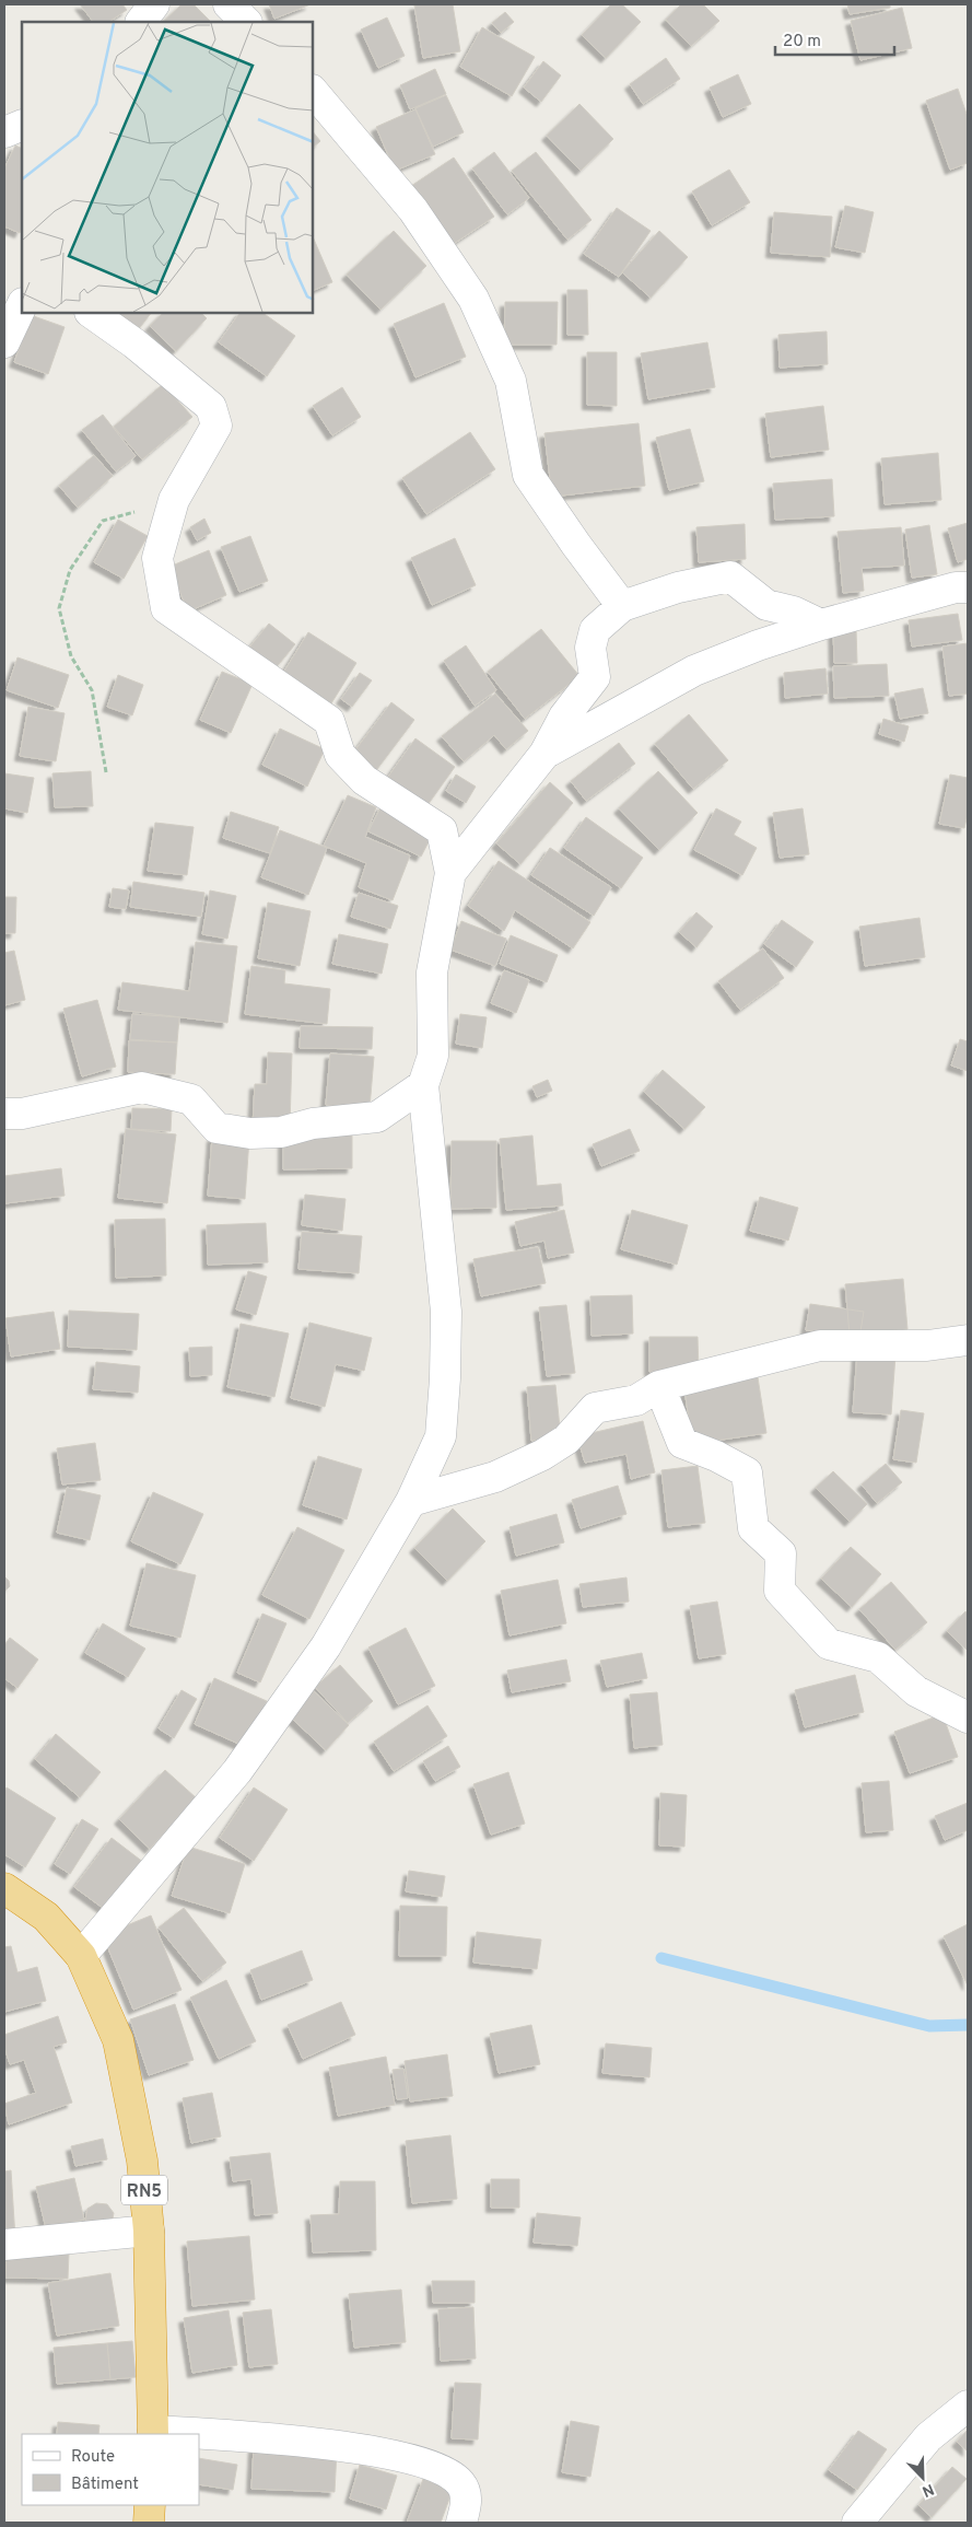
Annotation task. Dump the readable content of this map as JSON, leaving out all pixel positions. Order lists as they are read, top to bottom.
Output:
{
  "streets": {
    "highway": ["RN5"]
  },
  "legend": ["Route", "Bâtiment"],
  "scale_bar": "20 m",
  "north": "bottom right"
}
